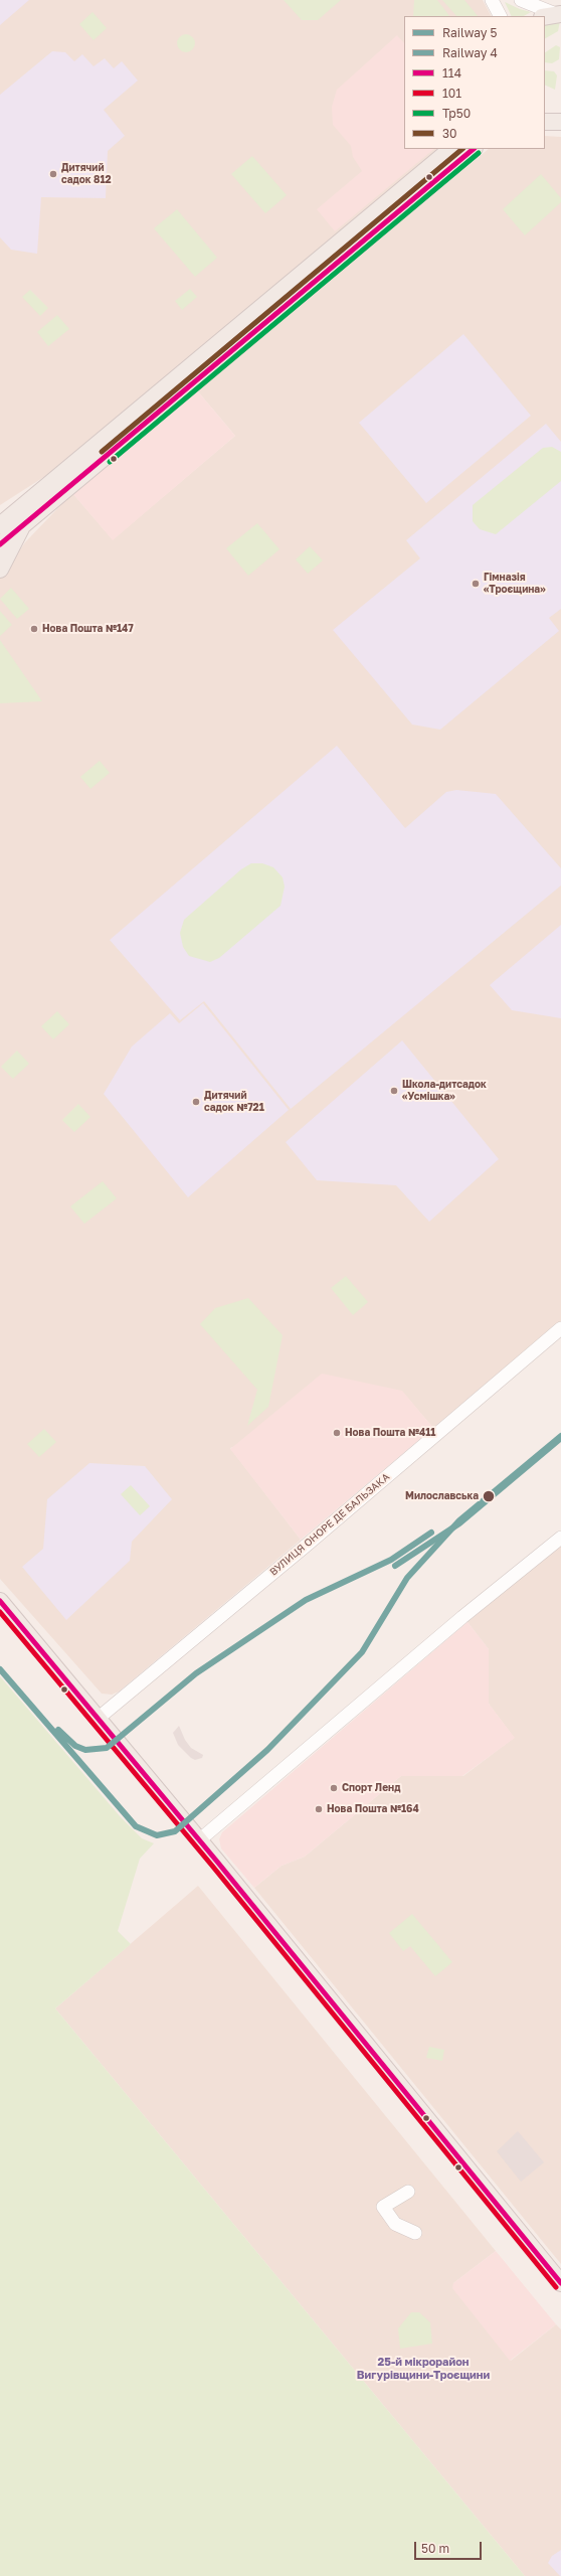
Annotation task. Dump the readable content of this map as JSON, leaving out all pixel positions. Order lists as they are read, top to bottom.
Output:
{
  "streets": {
    "street": ["ВУЛИЦЯ ОНОРЕ ДЕ БАЛЬЗАКА"]
  },
  "districts": ["25-й мікрорайон Вигурівщини-Троєщини"],
  "places": [
    "Дитячий садок 812",
    "Гімназія «Троєщина»",
    "Нова Пошта №147",
    "Школа-дитсадок «Усмішка»",
    "Дитячий садок №721",
    "Нова Пошта №411",
    "Милославська",
    "Спорт Ленд",
    "Нова Пошта №164"
  ],
  "lines": [
    "transit line 114",
    "transit line 30",
    "transit line Тр50",
    "rail line 5",
    "rail line 4",
    "transit line 101"
  ],
  "legend": [
    "Railway 5",
    "Railway 4",
    "114",
    "101",
    "Тр50",
    "30"
  ],
  "scale_bar": "50 m"
}
